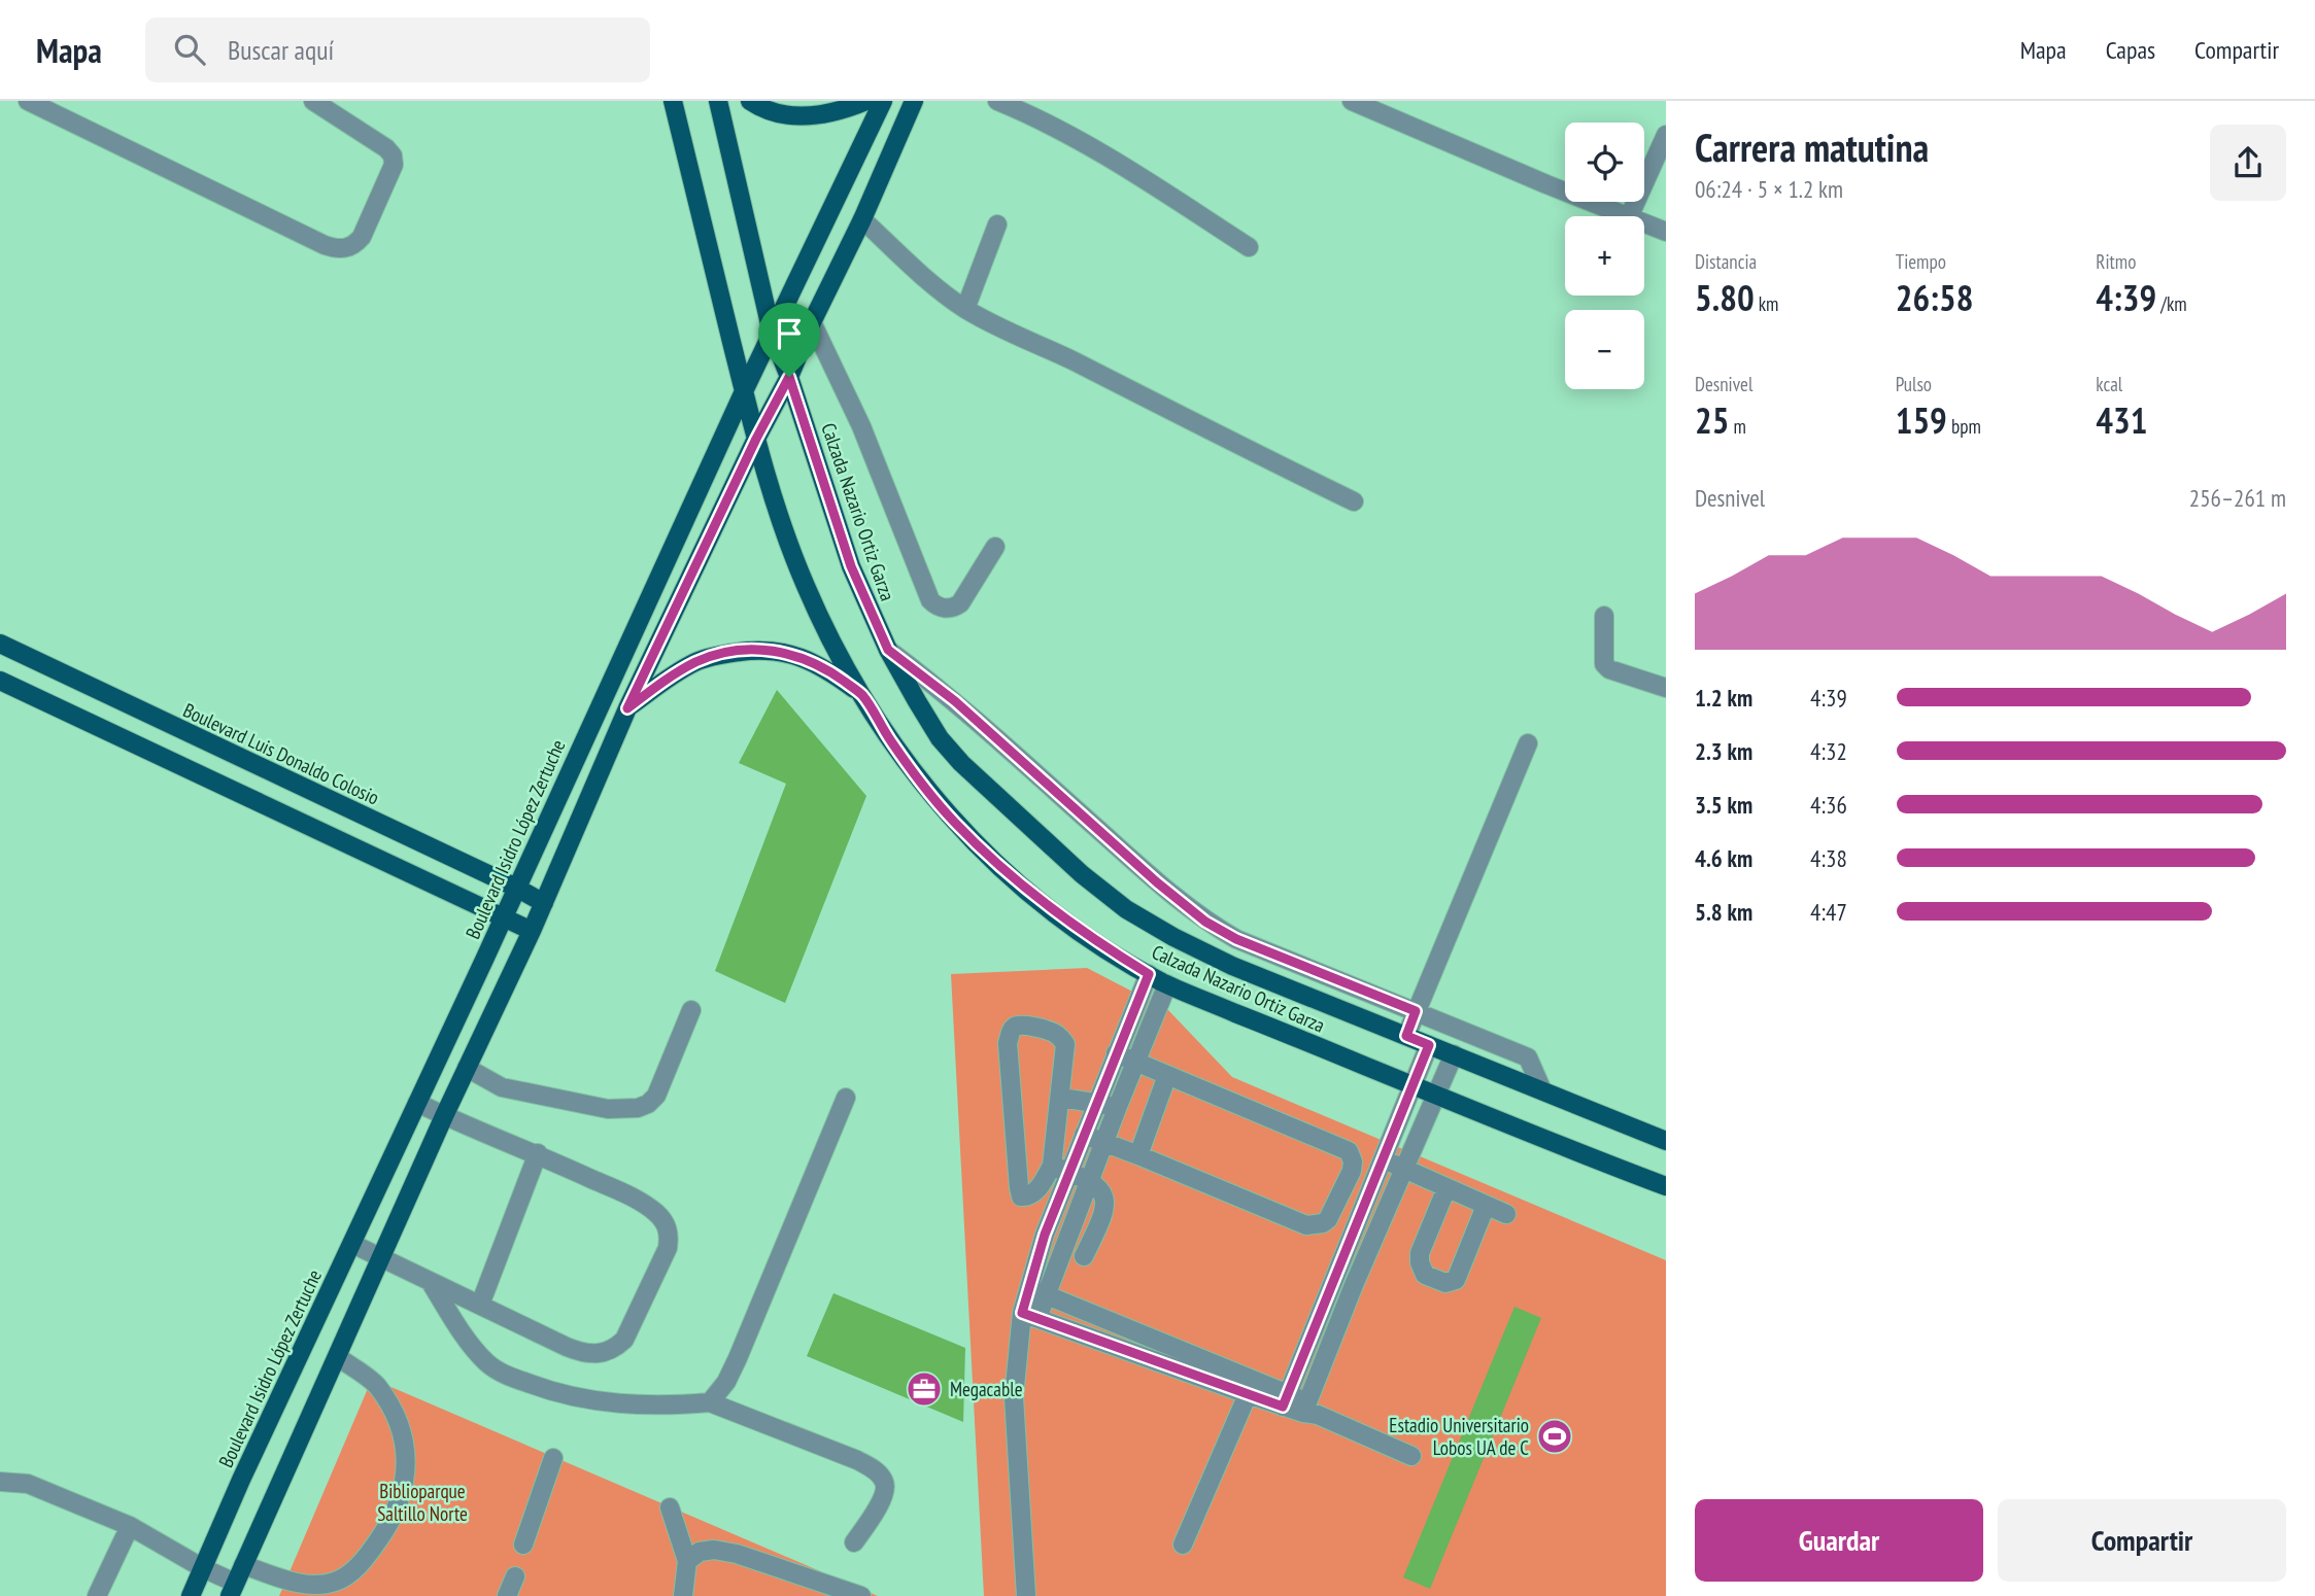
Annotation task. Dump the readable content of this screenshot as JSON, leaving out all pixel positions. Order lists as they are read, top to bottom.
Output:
{
  "streets": {
    "main road": ["Calzada Nazario Ortiz Garza", "Boulevard Luis Donaldo Colosio", "Boulevard Isidro López Zertuche"]
  },
  "crossings": [
    ["Calzada Nazario Ortiz Garza", "Boulevard Isidro López Zertuche"],
    ["Boulevard Luis Donaldo Colosio", "Boulevard Isidro López Zertuche"]
  ],
  "parks": ["Biblioparque Saltillo Norte"],
  "places": {
    "office": ["Megacable"],
    "sports": ["Estadio Universitario Lobos UA de C"]
  },
  "page": {
    "header": "Mapa",
    "search": "Buscar aquí",
    "nav": ["Mapa", "Capas", "Compartir"],
    "heading": ["Carrera matutina", "06:24 · 5 × 1.2 km"],
    "map_buttons": ["+", "−"],
    "stats": [
      ["Distancia", "5.80 km"],
      ["Tiempo", "26:58"],
      ["Ritmo", "4:39 /km"],
      ["Desnivel", "25 m"],
      ["Pulso", "159 bpm"],
      ["kcal", "431"]
    ],
    "chart": ["Desnivel", "256–261 m"],
    "list": [
      {
        "name": "1.2 km",
        "note": "4:39"
      },
      {
        "name": "2.3 km",
        "note": "4:32"
      },
      {
        "name": "3.5 km",
        "note": "4:36"
      },
      {
        "name": "4.6 km",
        "note": "4:38"
      },
      {
        "name": "5.8 km",
        "note": "4:47"
      }
    ],
    "buttons": ["Guardar", "Compartir"]
  }
}
